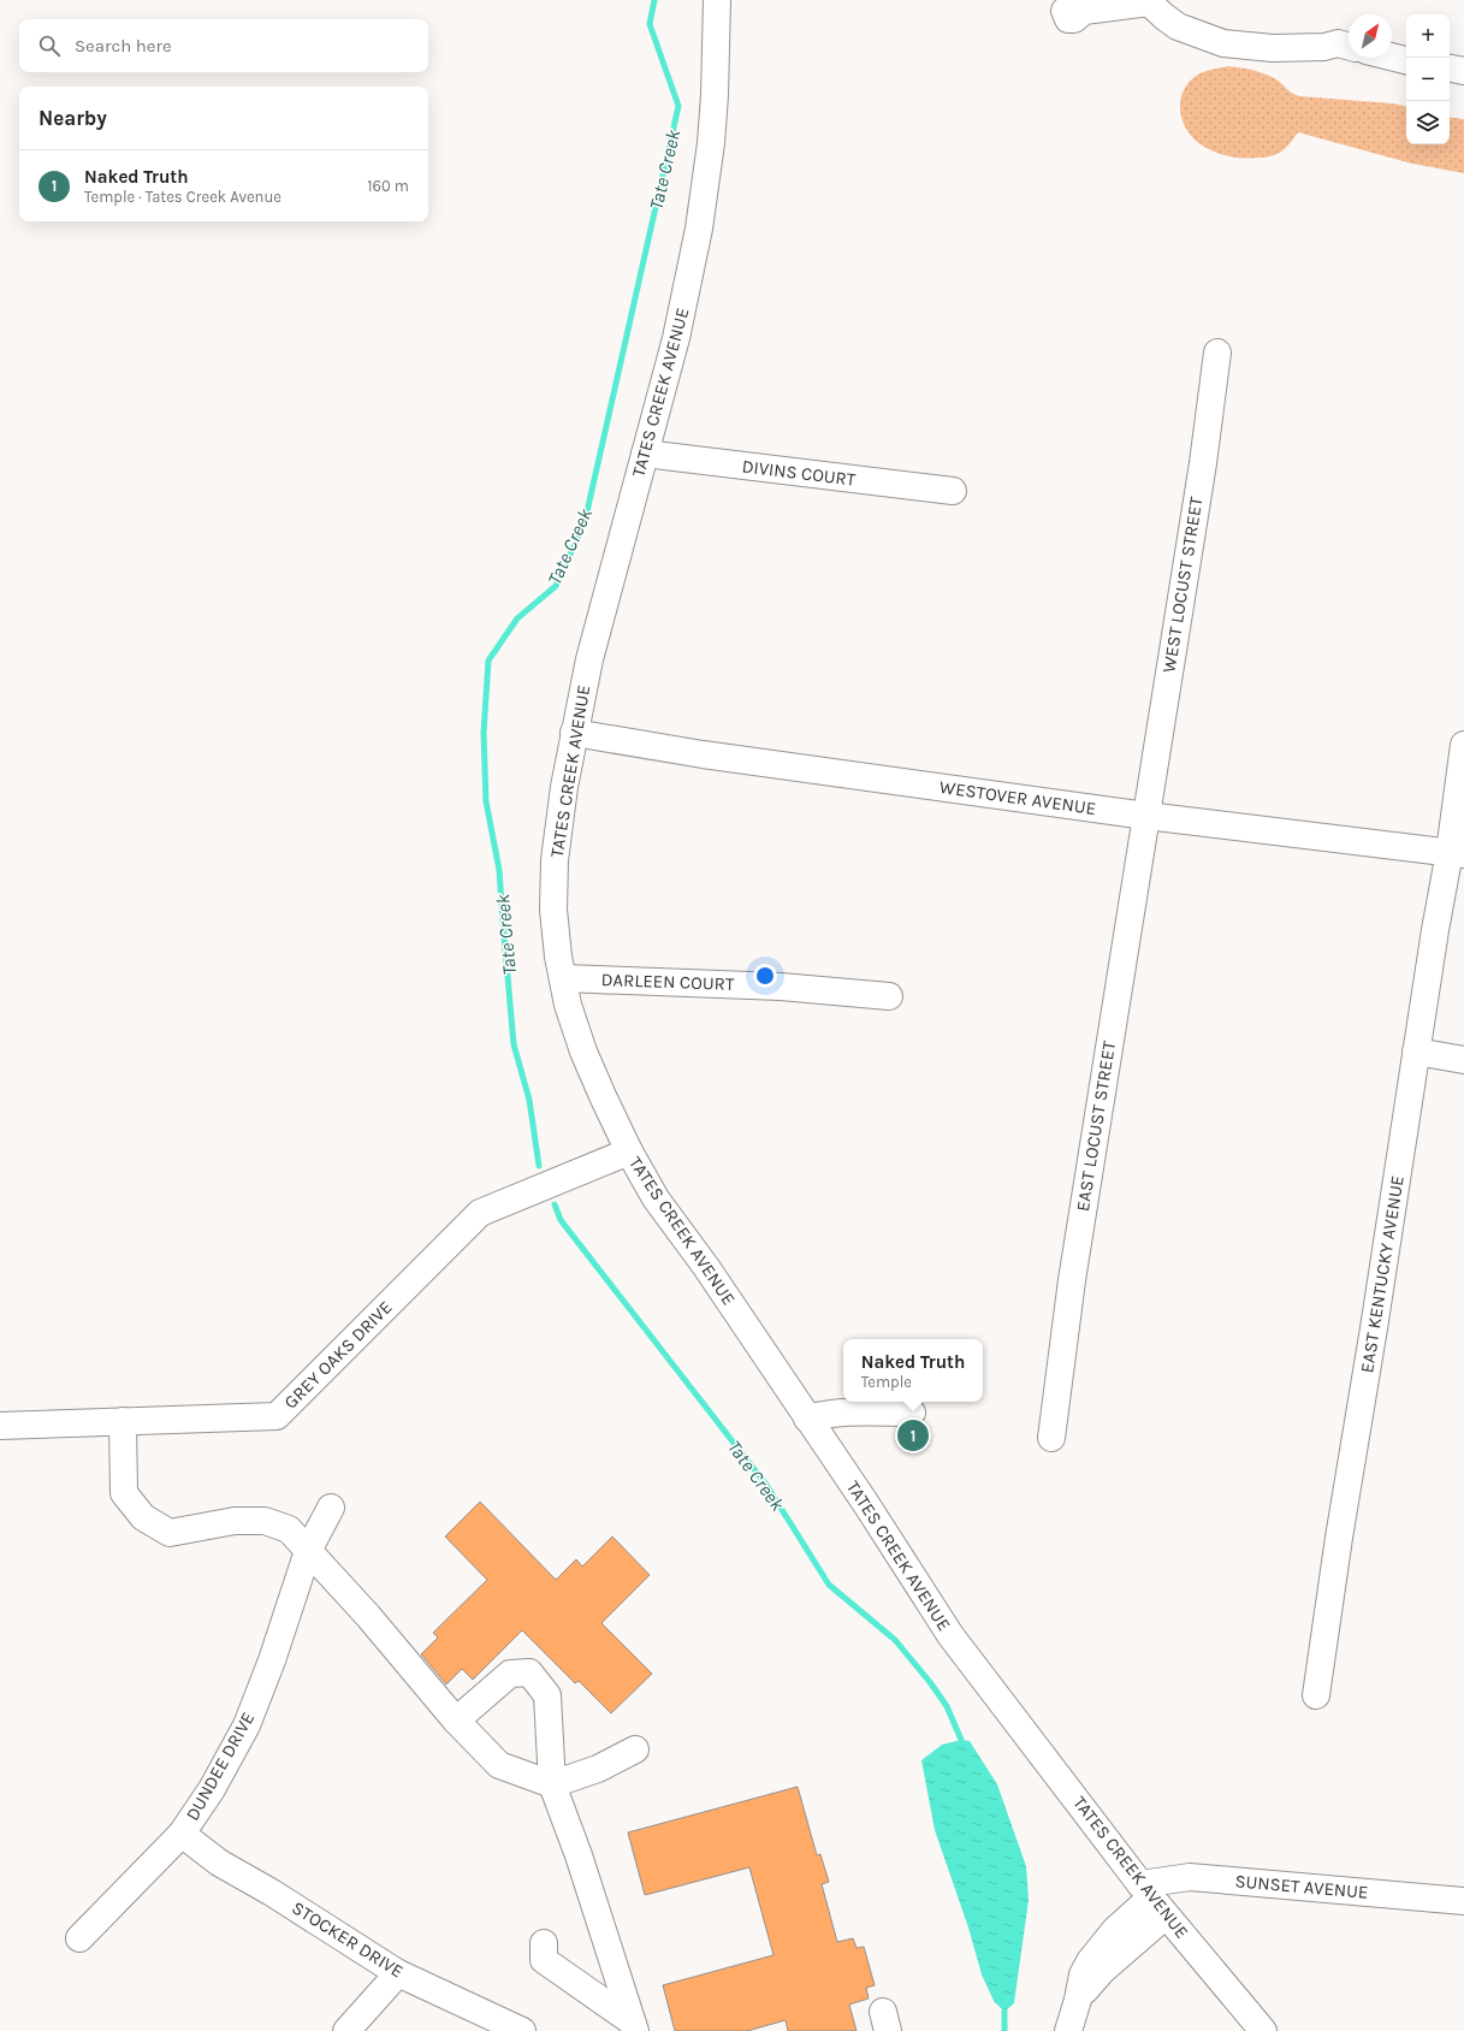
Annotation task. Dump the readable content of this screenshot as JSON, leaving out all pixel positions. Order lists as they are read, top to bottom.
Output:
{
  "streets": {
    "street": [
      "TATES CREEK AVENUE",
      "DIVINS COURT",
      "WEST LOCUST STREET",
      "WESTOVER AVENUE",
      "DARLEEN COURT",
      "EAST LOCUST STREET",
      "EAST KENTUCKY AVENUE",
      "GREY OAKS DRIVE",
      "DUNDEE DRIVE",
      "SUNSET AVENUE",
      "STOCKER DRIVE"
    ]
  },
  "crossings": [
    ["TATES CREEK AVENUE", "DIVINS COURT"],
    ["TATES CREEK AVENUE", "WESTOVER AVENUE"],
    ["TATES CREEK AVENUE", "DARLEEN COURT"],
    ["TATES CREEK AVENUE", "GREY OAKS DRIVE"],
    ["TATES CREEK AVENUE", "SUNSET AVENUE"],
    ["WEST LOCUST STREET", "WESTOVER AVENUE"],
    ["WEST LOCUST STREET", "EAST LOCUST STREET"],
    ["WESTOVER AVENUE", "EAST LOCUST STREET"],
    ["WESTOVER AVENUE", "EAST KENTUCKY AVENUE"],
    ["DUNDEE DRIVE", "STOCKER DRIVE"]
  ],
  "water": ["Tate Creek"],
  "north": "top right",
  "page": {
    "map_buttons": ["+", "−"],
    "search": "Search here",
    "heading": "Nearby",
    "list": [
      {
        "mark": "1",
        "name": "Naked Truth",
        "note": "Temple · Tates Creek Avenue",
        "value": "160 m"
      }
    ],
    "popup": ["Naked Truth", "Temple"],
    "pins": "1"
  }
}
